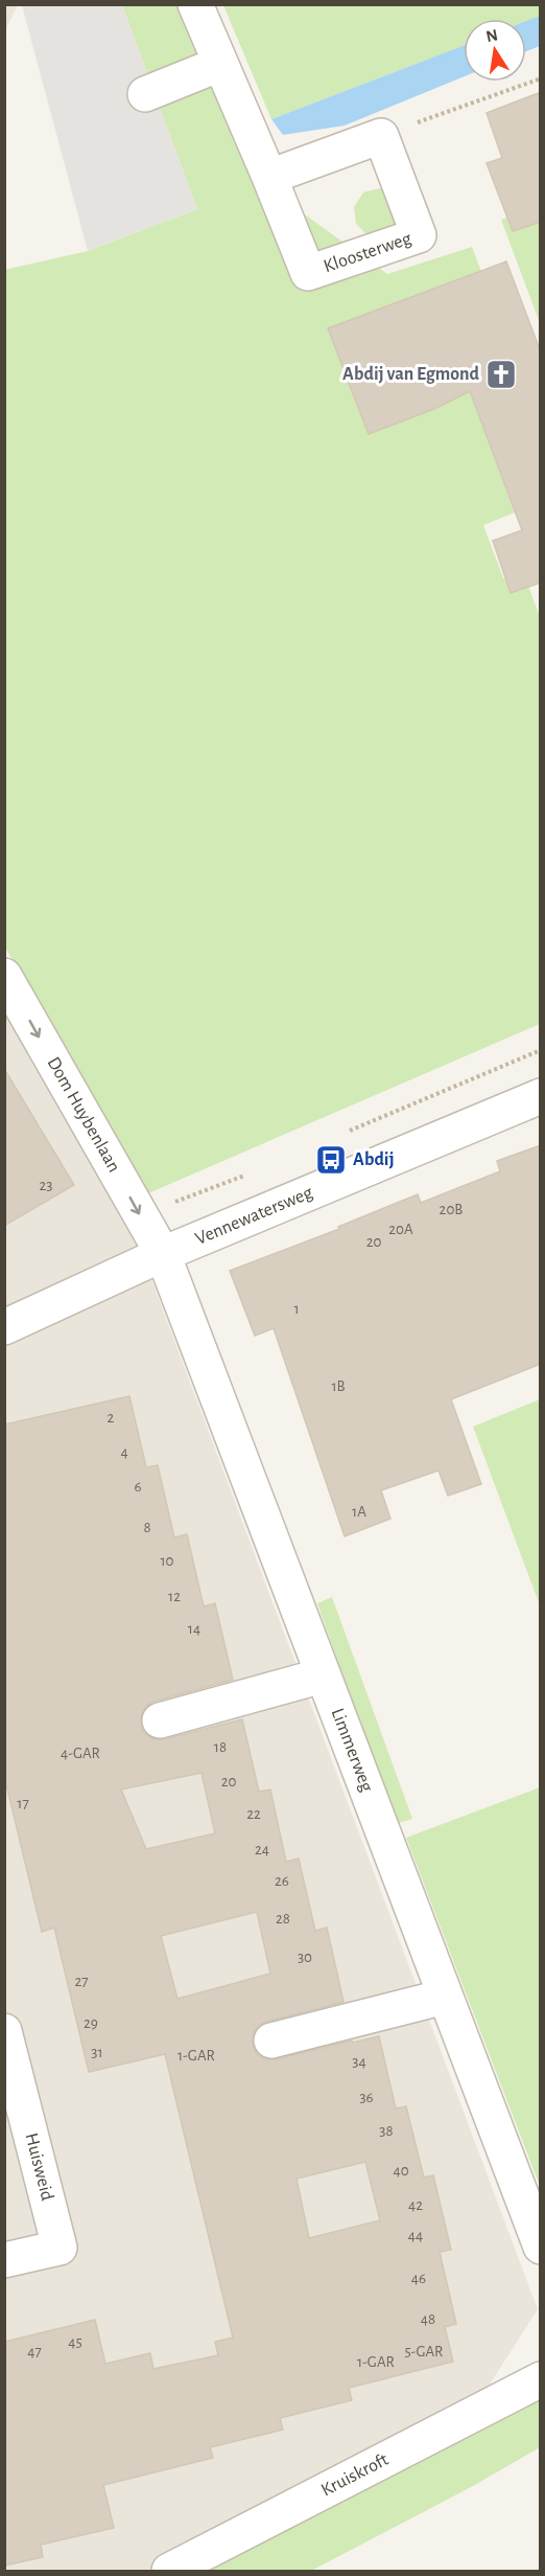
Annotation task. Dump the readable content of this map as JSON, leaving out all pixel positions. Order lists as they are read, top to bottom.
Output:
{
  "streets": {
    "street": [
      "Kloosterweg",
      "Dom Huybenlaan",
      "Vennewatersweg",
      "Limmerweg",
      "Huisweid",
      "Kruiskroft"
    ]
  },
  "crossings": [
    ["Dom Huybenlaan", "Vennewatersweg"],
    ["Dom Huybenlaan", "Limmerweg"],
    ["Vennewatersweg", "Limmerweg"]
  ],
  "one_way": ["Dom Huybenlaan"],
  "places": {
    "church": ["Abdij van Egmond"],
    "bus stop": ["Abdij"]
  },
  "house_numbers": [
    "23",
    "20B",
    "20A",
    "20",
    "1",
    "1B",
    "2",
    "4",
    "6",
    "1A",
    "8",
    "10",
    "12",
    "14",
    "18",
    "4-GAR",
    "20",
    "17",
    "22",
    "24",
    "26",
    "28",
    "30",
    "27",
    "29",
    "31",
    "1-GAR",
    "34",
    "36",
    "38",
    "40",
    "42",
    "44",
    "46",
    "48",
    "45",
    "47",
    "5-GAR",
    "1-GAR"
  ],
  "north": "top"
}
